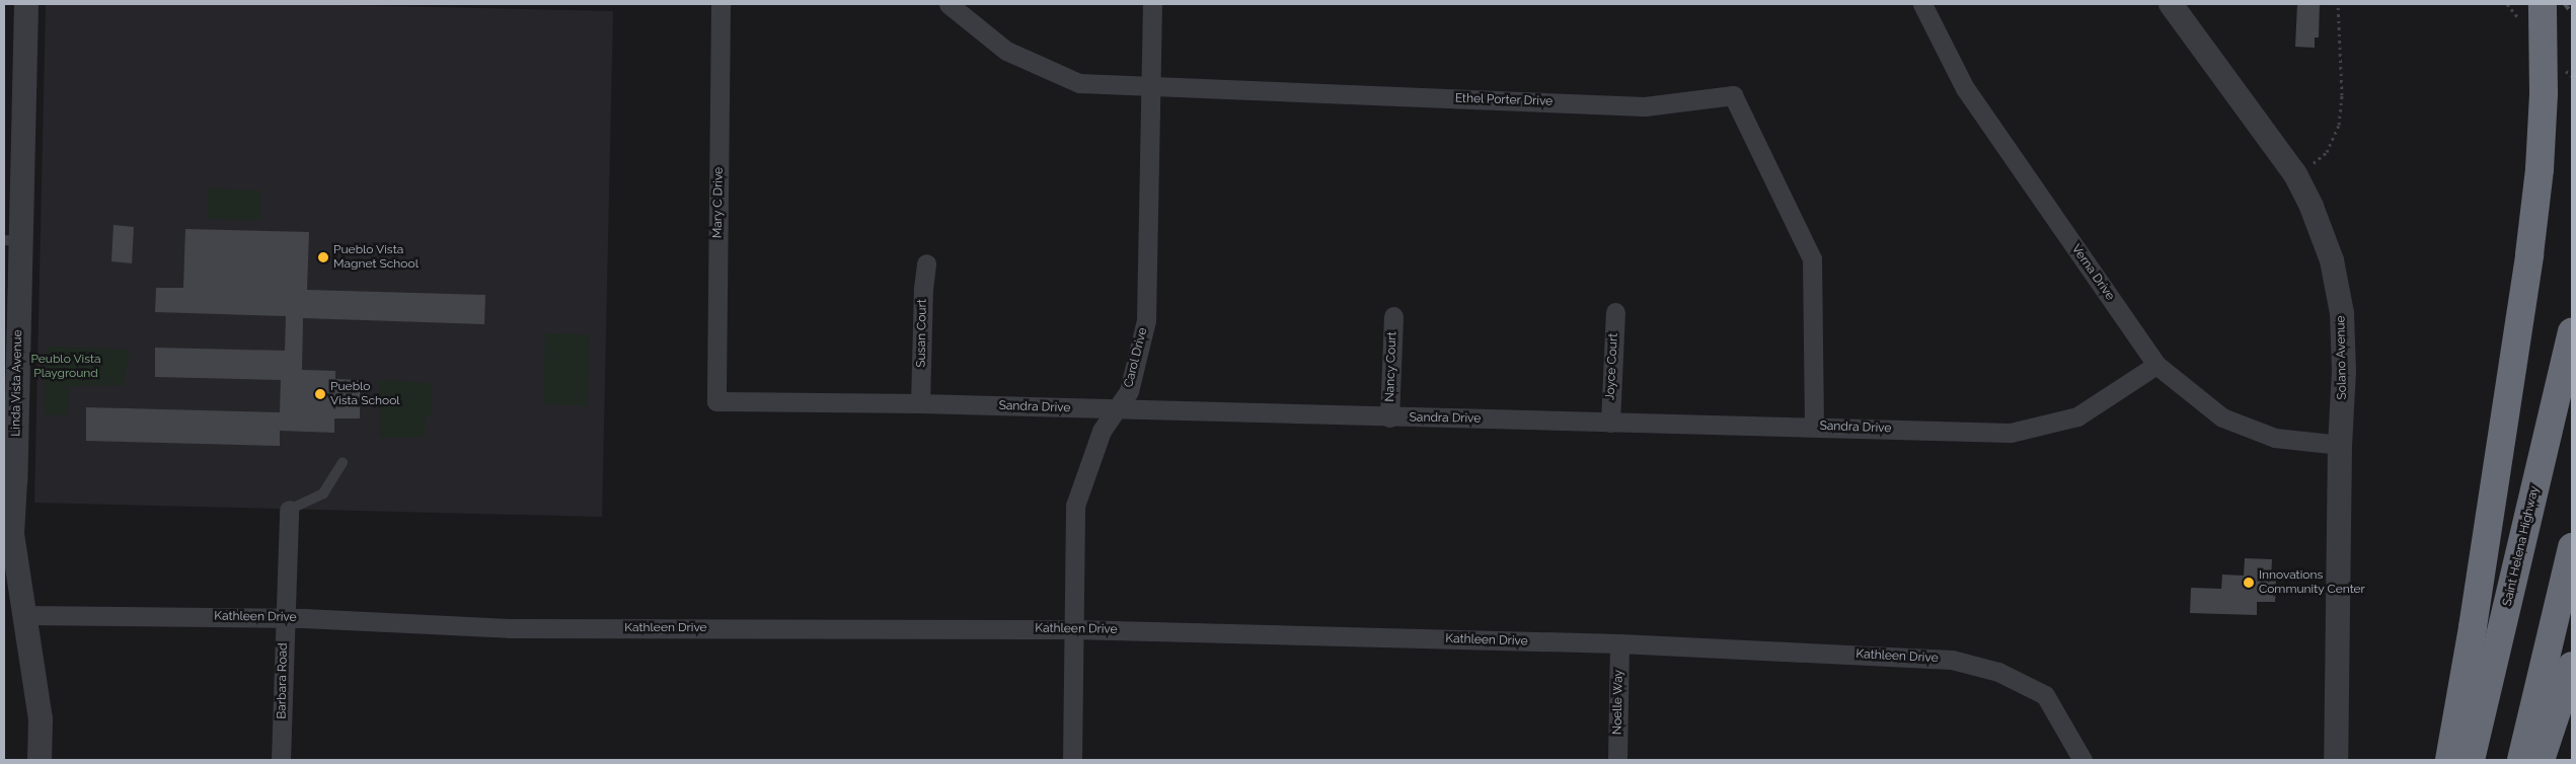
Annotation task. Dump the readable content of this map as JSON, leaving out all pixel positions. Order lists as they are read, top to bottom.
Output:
{
  "streets": {
    "highway": ["Saint Helena Highway"],
    "street": [
      "Ethel Porter Drive",
      "Mary C Drive",
      "Verna Drive",
      "Susan Court",
      "Carol Drive",
      "Solano Avenue",
      "Nancy Court",
      "Joyce Court",
      "Linda Vista Avenue",
      "Sandra Drive",
      "Kathleen Drive",
      "Barbara Road",
      "Noelle Way"
    ]
  },
  "crossings": [
    ["Ethel Porter Drive", "Carol Drive"],
    ["Ethel Porter Drive", "Sandra Drive"],
    ["Mary C Drive", "Sandra Drive"],
    ["Verna Drive", "Solano Avenue"],
    ["Verna Drive", "Sandra Drive"],
    ["Susan Court", "Sandra Drive"],
    ["Carol Drive", "Sandra Drive"],
    ["Carol Drive", "Kathleen Drive"],
    ["Nancy Court", "Sandra Drive"],
    ["Joyce Court", "Sandra Drive"],
    ["Linda Vista Avenue", "Kathleen Drive"],
    ["Kathleen Drive", "Barbara Road"],
    ["Kathleen Drive", "Noelle Way"]
  ],
  "parks": ["Peublo Vista Playground"],
  "places": ["Pueblo Vista Magnet School", "Pueblo Vista School", "Innovations Community Center"]
}
